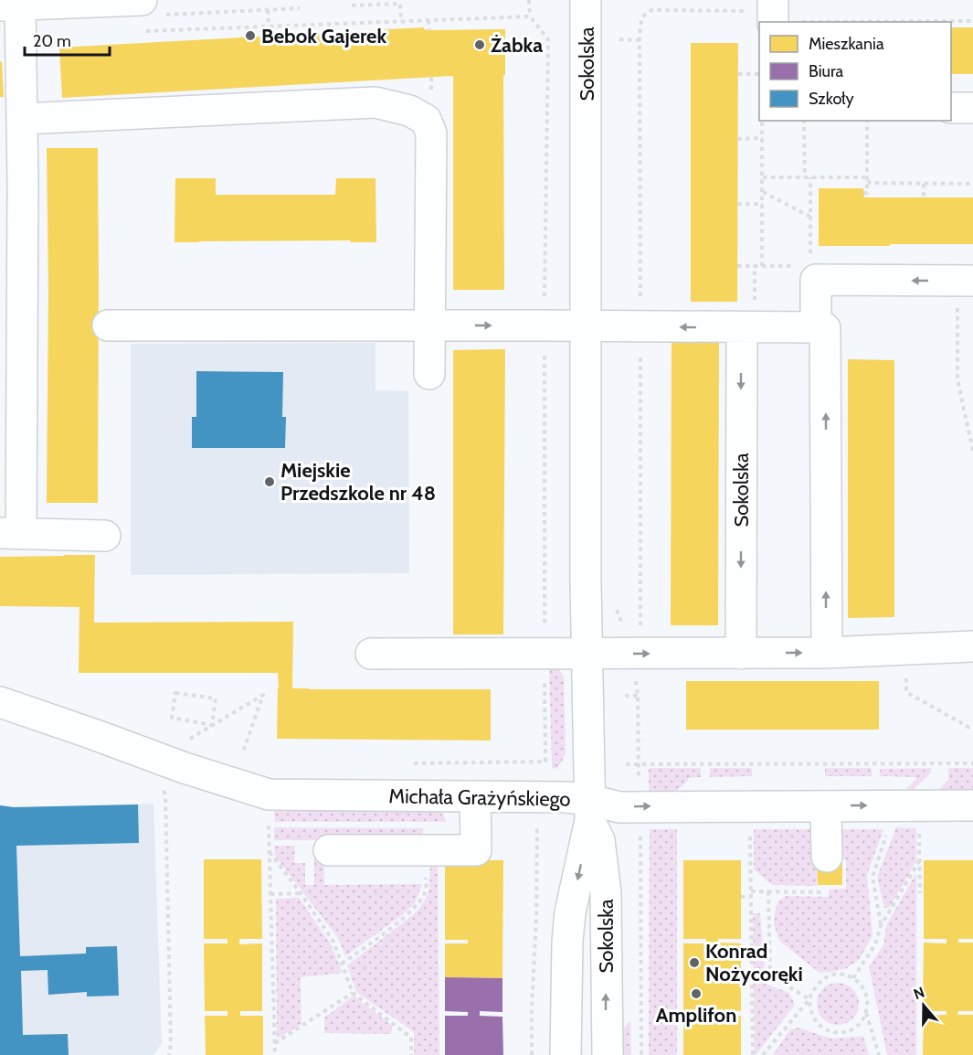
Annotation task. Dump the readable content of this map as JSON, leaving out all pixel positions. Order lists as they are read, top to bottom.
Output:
{
  "streets": {
    "street": ["Sokolska", "Michała Grażyńskiego"]
  },
  "crossings": [
    ["Sokolska", "Michała Grażyńskiego"]
  ],
  "places": [
    "Bebok Gajerek",
    "Żabka",
    "Miejskie Przedszkole nr 48",
    "Konrad Nożycoręki",
    "Amplifon"
  ],
  "legend": ["Mieszkania", "Biura", "Szkoły"],
  "scale_bar": "20 m",
  "north": "top"
}
